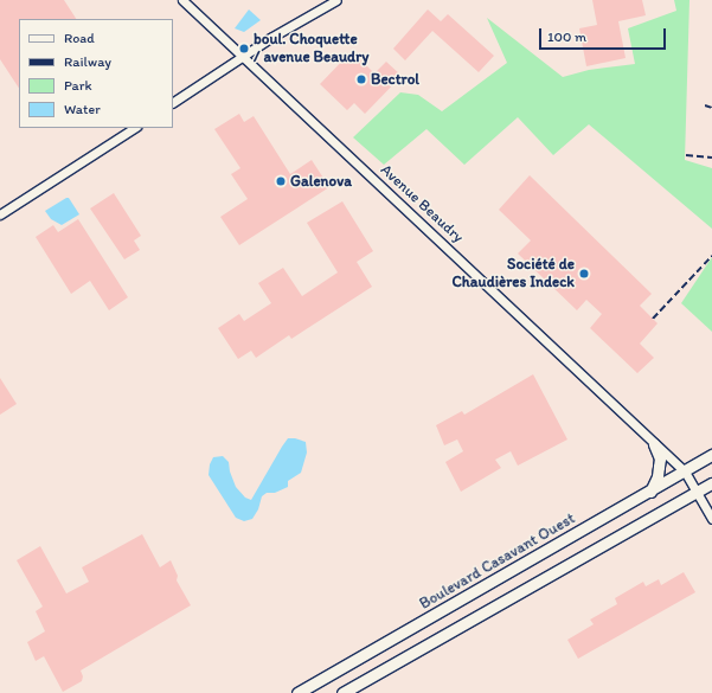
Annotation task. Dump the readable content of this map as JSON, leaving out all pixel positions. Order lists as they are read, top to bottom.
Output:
{
  "streets": {
    "main road": ["Boulevard Casavant Ouest"],
    "street": ["Avenue Beaudry"]
  },
  "crossings": [
    ["Avenue Beaudry", "Boulevard Casavant Ouest"]
  ],
  "places": [
    "boul. Choquette / avenue Beaudry",
    "Bectrol",
    "Galenova",
    "Société de Chaudières Indeck"
  ],
  "legend": [
    "Road",
    "Railway",
    "Park",
    "Water"
  ],
  "scale_bar": "100 m"
}
